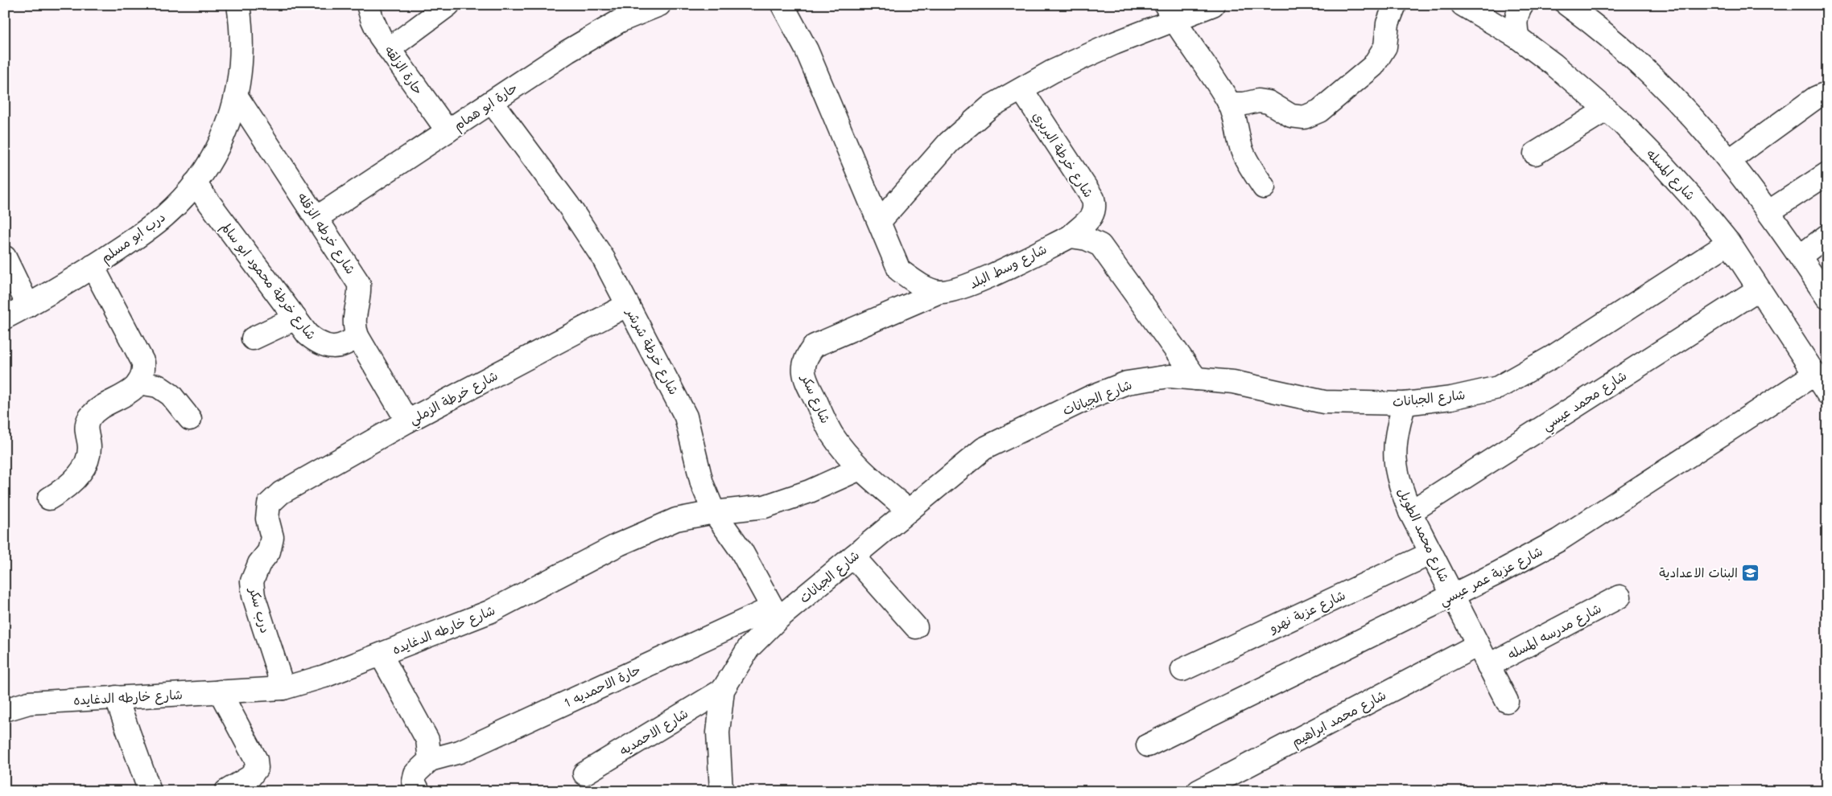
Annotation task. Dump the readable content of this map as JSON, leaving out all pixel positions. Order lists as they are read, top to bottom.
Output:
{
  "streets": {
    "street": [
      "حارة الزلقه",
      "حارة ابو همام",
      "شارع خرطة البربري",
      "شارع المسله",
      "شارع خرطه الزقله",
      "درب ابو مسلم",
      "شارع وسط البلد",
      "شارع خرطة محمود ابو سالم",
      "شارع خرطة شرشر",
      "شارع خرطة الزملي",
      "شارع الجبانات",
      "شارع سكر",
      "شارع محمد عيسي",
      "شارع محمد الطويل",
      "شارع عزبة عمر عيسي",
      "درب سكر",
      "شارع عزبة نهرو",
      "شارع خارطه الدغايده",
      "شارع مدرسه المسله",
      "حارة الاحمديه 1",
      "شارع محمد ابراهيم",
      "شارع الاحمديه"
    ]
  },
  "crossings": [
    ["حارة الزلقه", "حارة ابو همام"],
    ["حارة ابو همام", "شارع خرطه الزقله"],
    ["حارة ابو همام", "شارع خرطة شرشر"],
    ["شارع خرطة البربري", "شارع وسط البلد"],
    ["شارع المسله", "شارع الجبانات"],
    ["شارع المسله", "شارع محمد عيسي"],
    ["شارع المسله", "شارع عزبة عمر عيسي"],
    ["شارع خرطه الزقله", "درب ابو مسلم"],
    ["شارع خرطه الزقله", "شارع خرطة محمود ابو سالم"],
    ["شارع خرطه الزقله", "شارع خرطة الزملي"],
    ["درب ابو مسلم", "شارع خرطة محمود ابو سالم"],
    ["شارع وسط البلد", "شارع سكر"],
    ["شارع خرطة شرشر", "شارع خرطة الزملي"],
    ["شارع خرطة شرشر", "شارع الجبانات"],
    ["شارع خرطة شرشر", "شارع خارطه الدغايده"],
    ["شارع خرطة شرشر", "حارة الاحمديه 1"],
    ["شارع خرطة الزملي", "درب سكر"],
    ["شارع الجبانات", "شارع سكر"],
    ["شارع الجبانات", "شارع محمد الطويل"],
    ["شارع الجبانات", "حارة الاحمديه 1"],
    ["شارع الجبانات", "شارع الاحمديه"],
    ["شارع سكر", "شارع خارطه الدغايده"],
    ["شارع محمد عيسي", "شارع محمد الطويل"],
    ["شارع محمد الطويل", "شارع عزبة عمر عيسي"],
    ["شارع محمد الطويل", "شارع عزبة نهرو"],
    ["شارع محمد الطويل", "شارع مدرسه المسله"],
    ["شارع محمد الطويل", "شارع محمد ابراهيم"],
    ["درب سكر", "شارع خارطه الدغايده"]
  ],
  "places": {
    "school or university": ["البنات الاعدادية"]
  }
}
